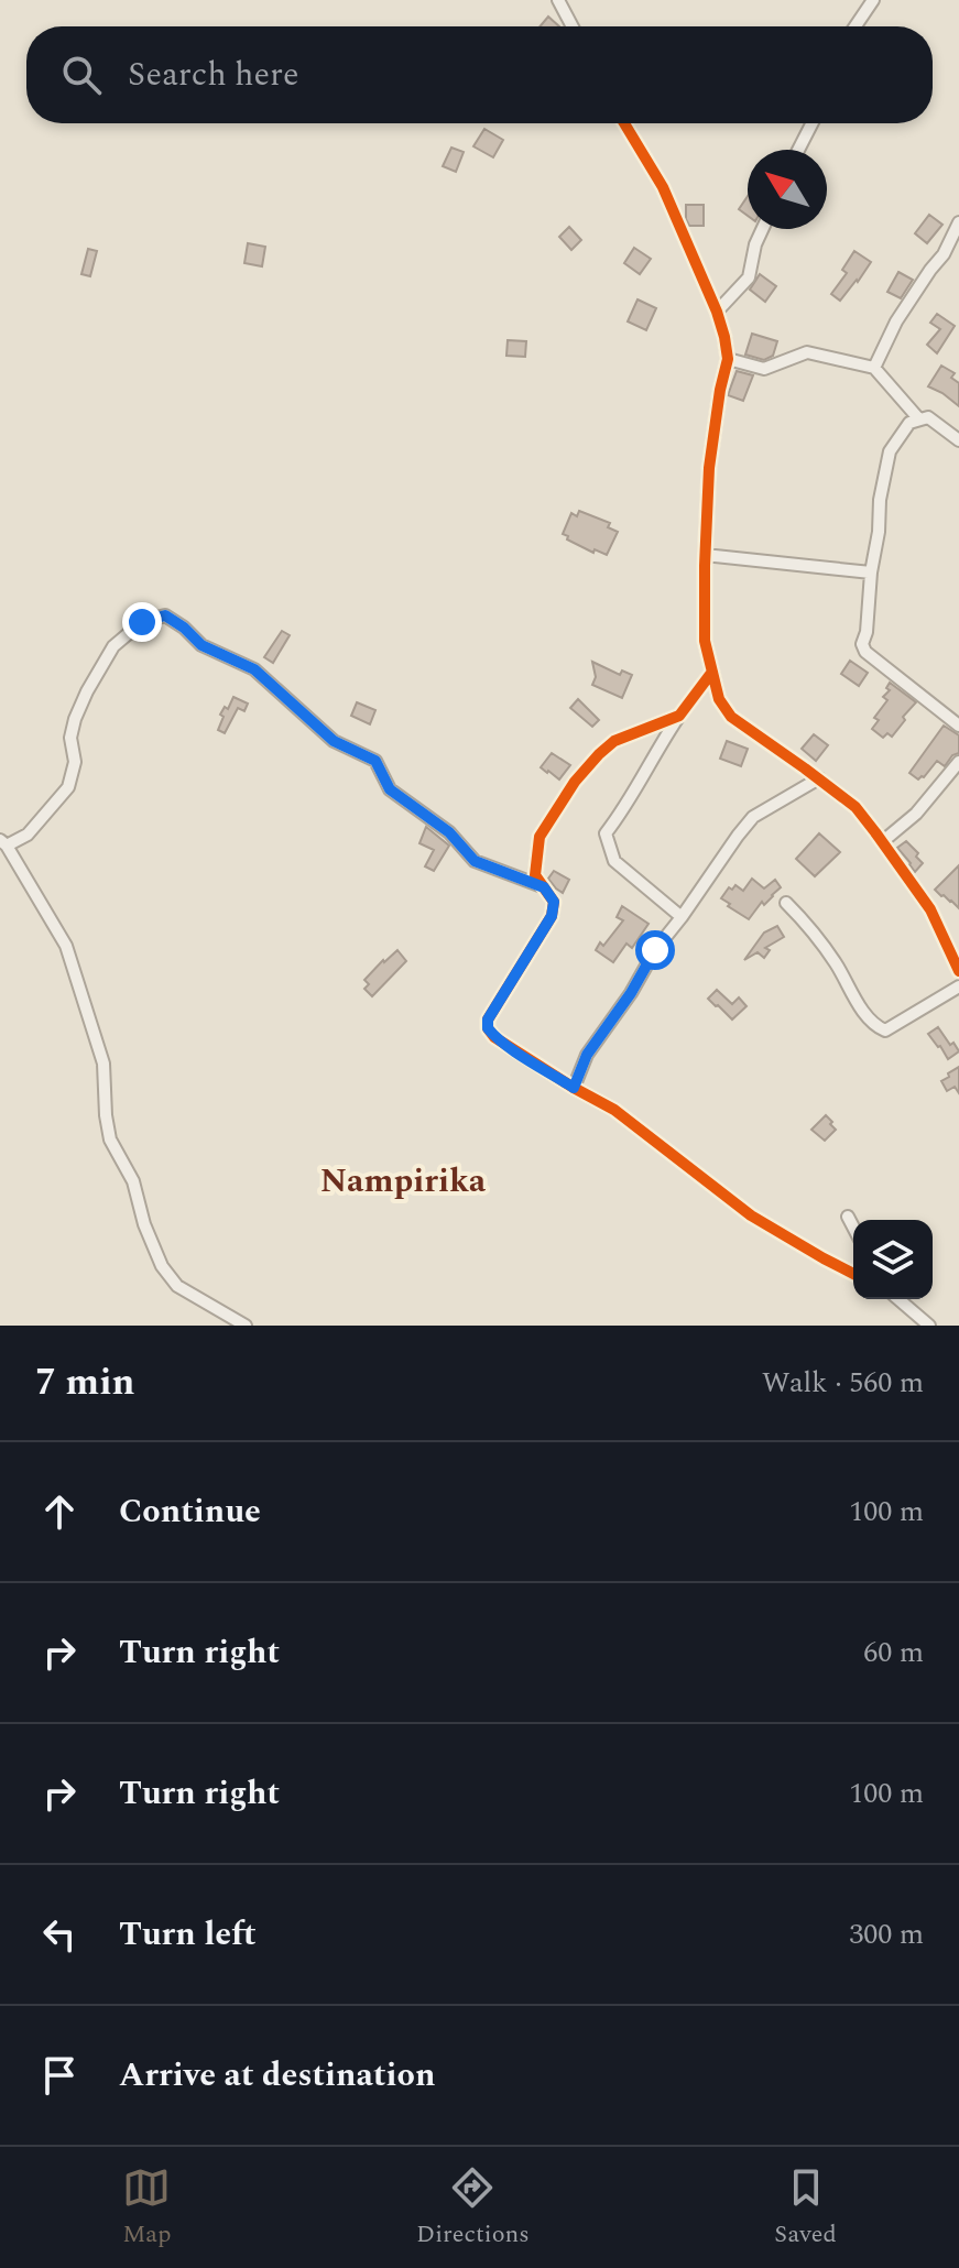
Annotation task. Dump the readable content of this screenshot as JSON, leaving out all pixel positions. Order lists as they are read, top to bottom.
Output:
{
  "districts": ["Nampirika"],
  "north": "top left",
  "page": {
    "search": "Search here",
    "heading": ["7 min", "Walk · 560 m"],
    "list": [
      ["Continue", "100 m"],
      ["Turn right", "60 m"],
      ["Turn right", "100 m"],
      ["Turn left", "300 m"],
      "Arrive at destination"
    ],
    "nav": ["Map", "Directions", "Saved"]
  }
}
